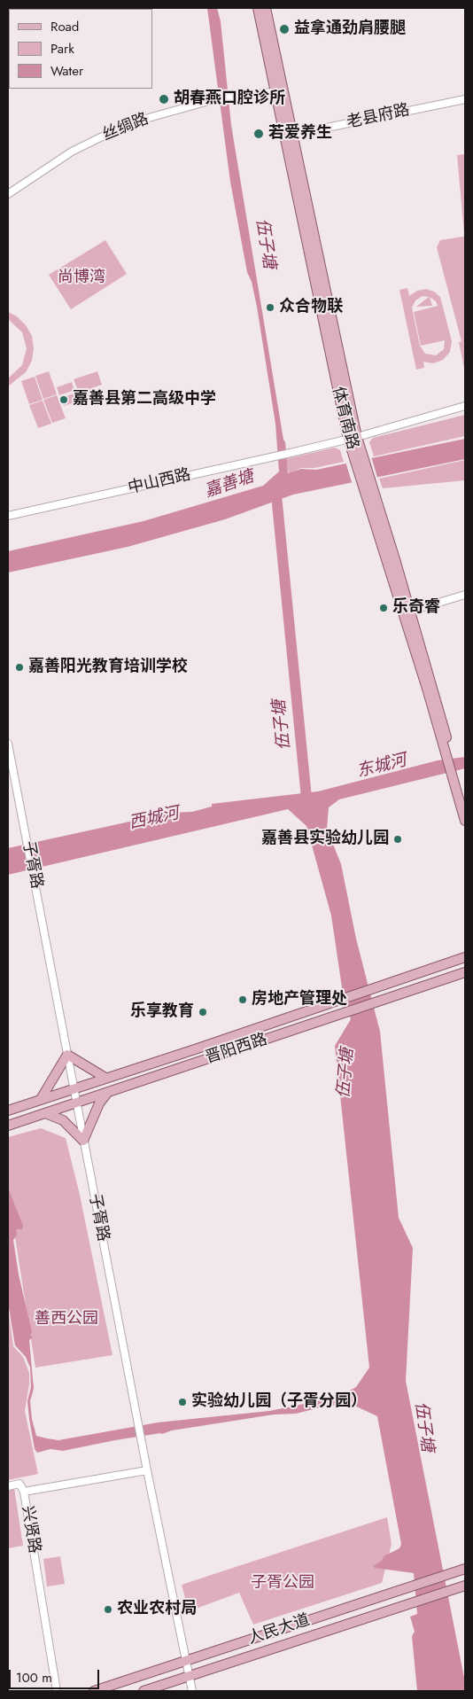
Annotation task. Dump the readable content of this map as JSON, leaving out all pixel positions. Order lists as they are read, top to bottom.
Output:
{
  "streets": {
    "main road": ["体育南路", "晋阳西路", "人民大道"],
    "street": [
      "老县府路",
      "丝绸路",
      "中山西路",
      "子胥路",
      "兴贤路"
    ]
  },
  "crossings": [
    ["老县府路", "体育南路"],
    ["丝绸路", "体育南路"],
    ["体育南路", "中山西路"],
    ["子胥路", "晋阳西路"],
    ["子胥路", "兴贤路"],
    ["子胥路", "人民大道"]
  ],
  "water": [
    "伍子塘",
    "嘉善塘",
    "东城河",
    "西城河"
  ],
  "parks": ["尚博湾", "善西公园", "子胥公园"],
  "places": [
    "益拿通劲肩腰腿",
    "胡春燕口腔诊所",
    "若爱养生",
    "众合物联",
    "嘉善县第二高级中学",
    "乐奇睿",
    "嘉善阳光教育培训学校",
    "嘉善县实验幼儿园",
    "房地产管理处",
    "乐享教育",
    "实验幼儿园（子胥分园）",
    "农业农村局"
  ],
  "legend": ["Road", "Park", "Water"],
  "scale_bar": "100 m"
}
